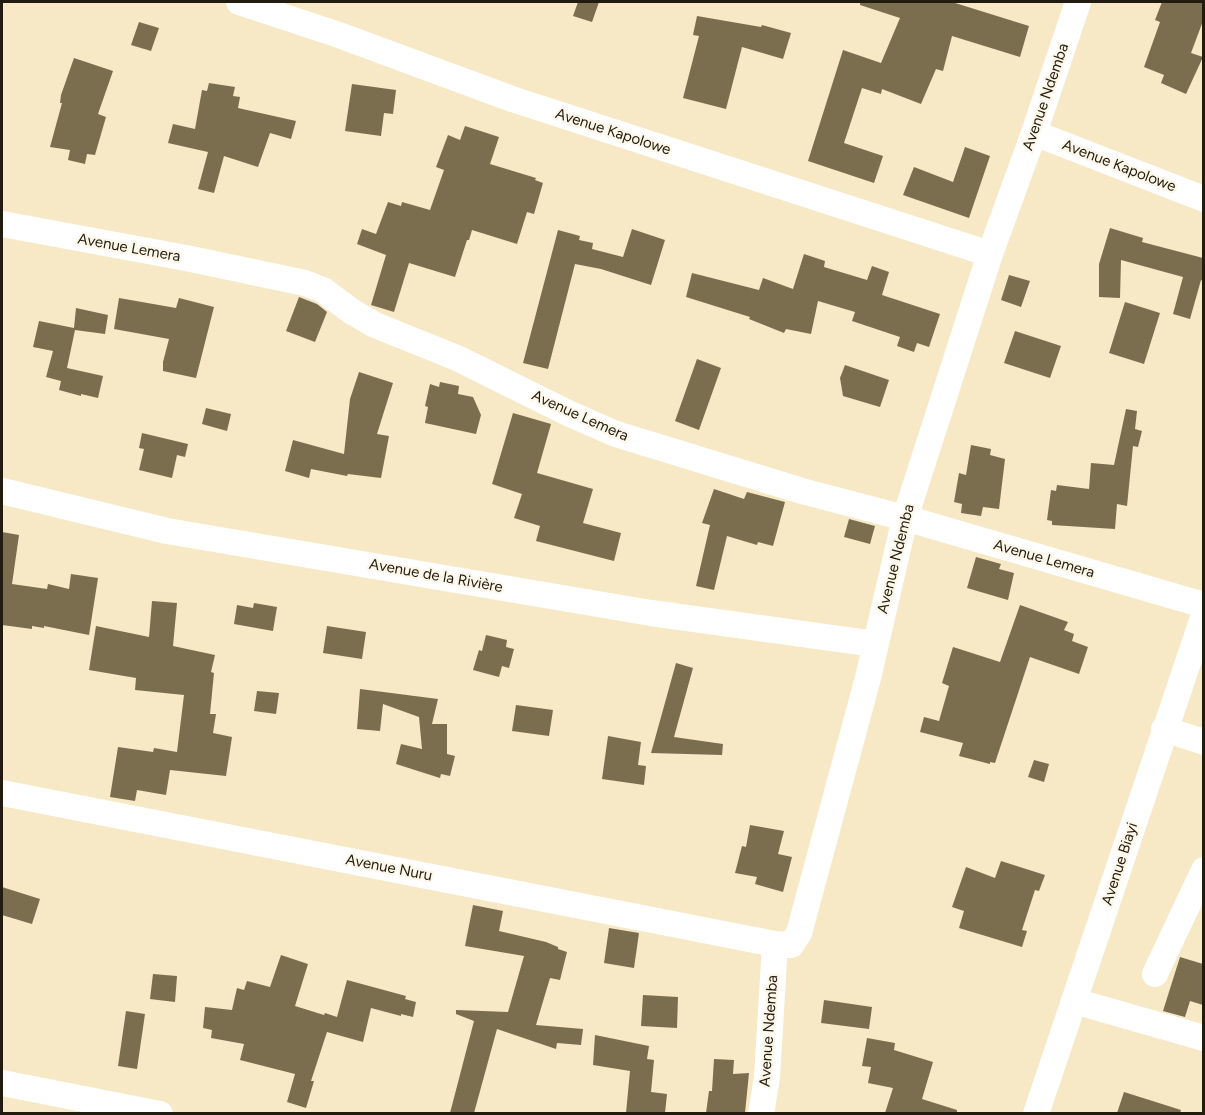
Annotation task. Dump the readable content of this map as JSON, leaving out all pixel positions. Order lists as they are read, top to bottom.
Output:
{
  "streets": {
    "street": [
      "Avenue Ndemba",
      "Avenue Kapolowe",
      "Avenue Lemera",
      "Avenue de la Rivière",
      "Avenue Biayi",
      "Avenue Nuru"
    ]
  },
  "crossings": [
    ["Avenue Ndemba", "Avenue Kapolowe"],
    ["Avenue Ndemba", "Avenue Lemera"],
    ["Avenue Ndemba", "Avenue de la Rivière"],
    ["Avenue Ndemba", "Avenue Nuru"]
  ]
}
